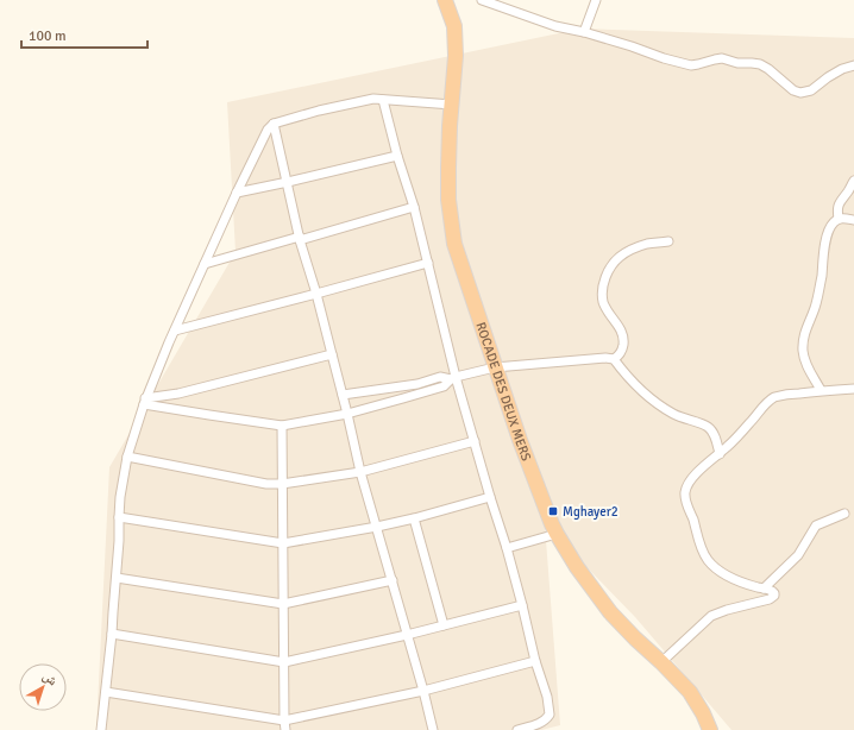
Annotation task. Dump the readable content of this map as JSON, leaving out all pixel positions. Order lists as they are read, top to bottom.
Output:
{
  "streets": {
    "highway": ["ROCADE DES DEUX MERS"]
  },
  "places": {
    "transit": ["Mghayer2"]
  },
  "scale_bar": "100 m",
  "north": "top right"
}
